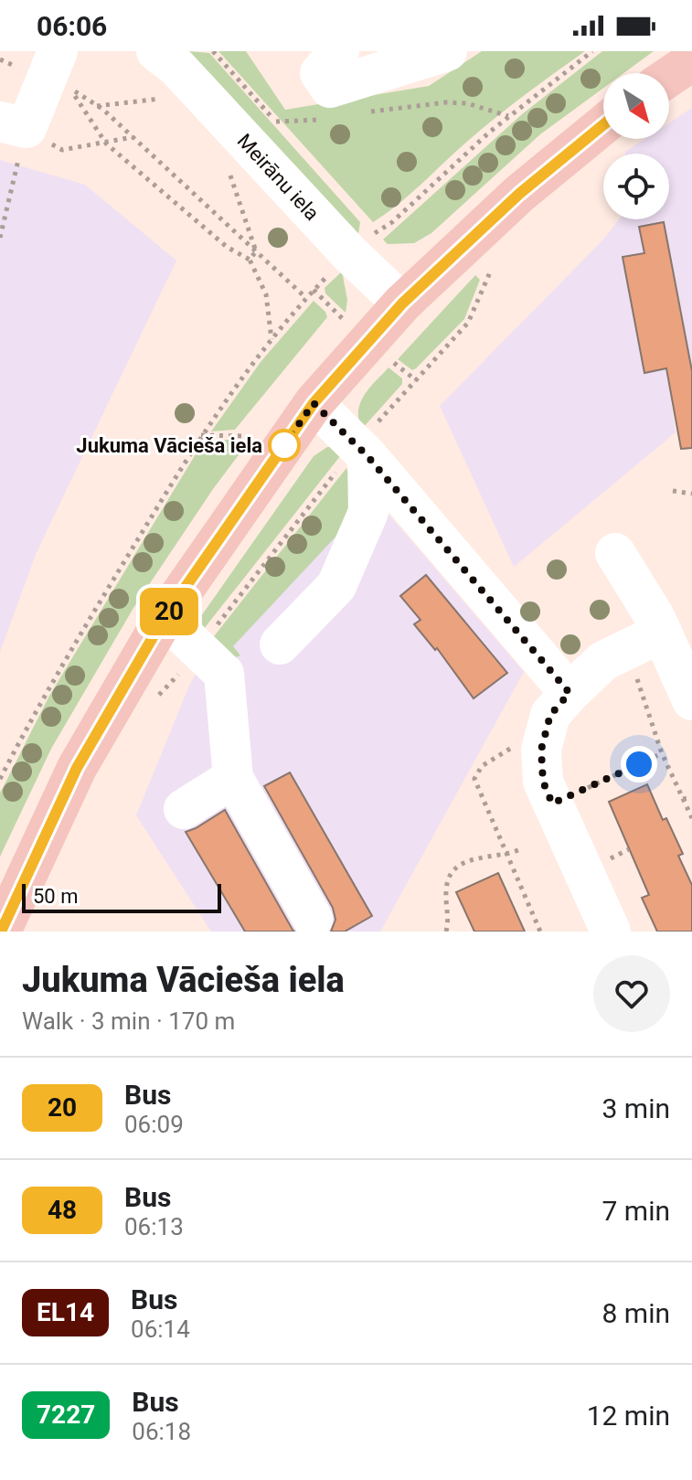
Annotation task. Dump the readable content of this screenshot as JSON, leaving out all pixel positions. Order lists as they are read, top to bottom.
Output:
{
  "streets": {
    "street": ["Meirānu iela"]
  },
  "places": ["Jukuma Vācieša iela"],
  "lines": ["bus line 20"],
  "scale_bar": "50 m",
  "north": "bottom right",
  "page": {
    "status": "06:06",
    "on_map": "20",
    "scale": "50 m",
    "heading": ["Jukuma Vācieša iela", "Walk · 3 min · 170 m"],
    "list": [
      {
        "mark": "20",
        "name": "Bus",
        "note": "06:09",
        "value": "3 min"
      },
      {
        "mark": "48",
        "name": "Bus",
        "note": "06:13",
        "value": "7 min"
      },
      {
        "mark": "EL14",
        "name": "Bus",
        "note": "06:14",
        "value": "8 min"
      },
      {
        "mark": "7227",
        "name": "Bus",
        "note": "06:18",
        "value": "12 min"
      }
    ]
  }
}
